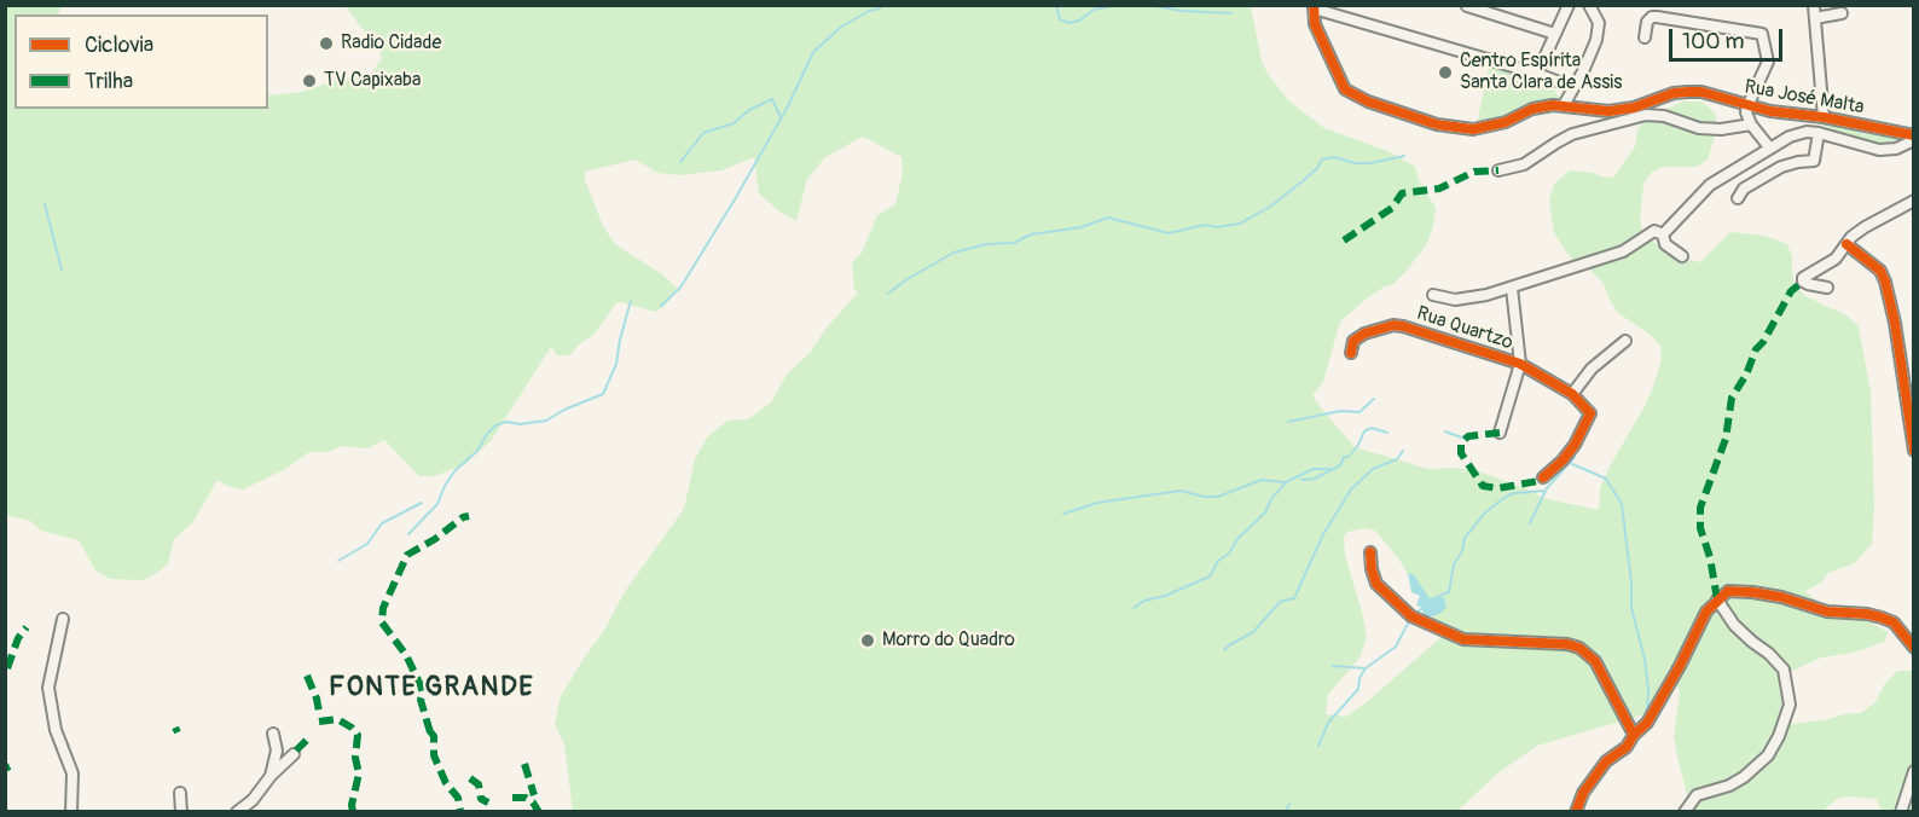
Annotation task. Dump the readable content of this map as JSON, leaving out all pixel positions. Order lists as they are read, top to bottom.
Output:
{
  "streets": {
    "street": ["Rua José Malta", "Rua Quartzo"]
  },
  "districts": ["FONTE GRANDE"],
  "places": [
    "Radio Cidade",
    "Centro Espírita Santa Clara de Assis",
    "TV Capixaba",
    "Morro do Quadro"
  ],
  "legend": ["Ciclovia", "Trilha"],
  "scale_bar": "100 m"
}
